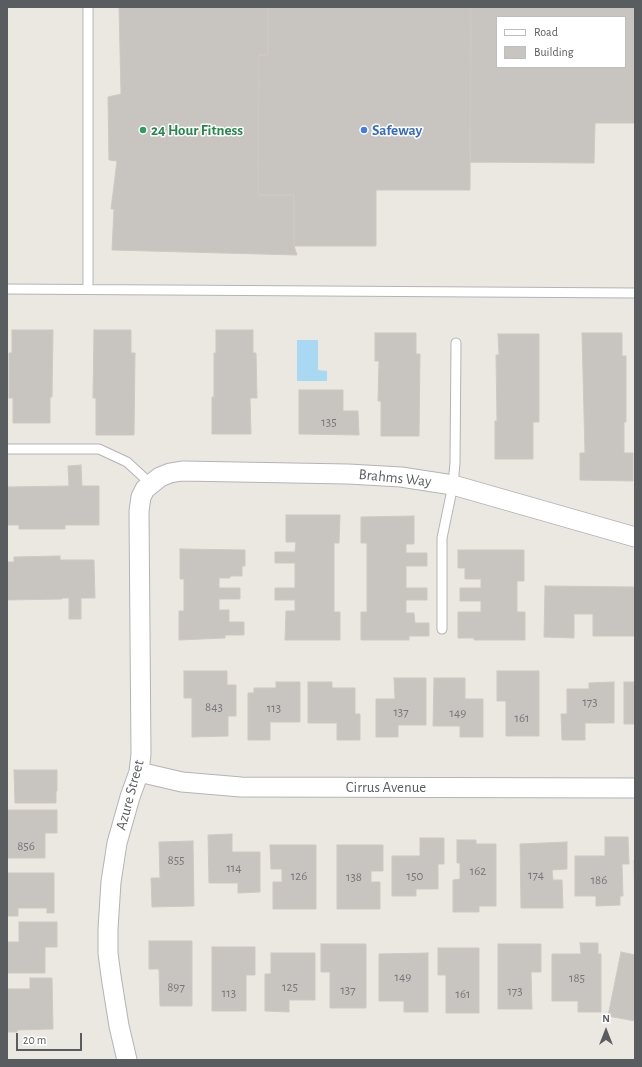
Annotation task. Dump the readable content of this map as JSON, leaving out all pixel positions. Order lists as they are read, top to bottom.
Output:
{
  "streets": {
    "street": ["Brahms Way", "Cirrus Avenue", "Azure Street"]
  },
  "crossings": [
    ["Brahms Way", "Azure Street"],
    ["Cirrus Avenue", "Azure Street"]
  ],
  "places": ["24 Hour Fitness", "Safeway"],
  "house_numbers": [
    "135",
    "173",
    "843",
    "113",
    "137",
    "149",
    "161",
    "856",
    "855",
    "114",
    "162",
    "174",
    "126",
    "150",
    "138",
    "186",
    "149",
    "185",
    "897",
    "125",
    "137",
    "173",
    "113",
    "161"
  ],
  "legend": ["Road", "Building"],
  "scale_bar": "20 m",
  "north": "top"
}
